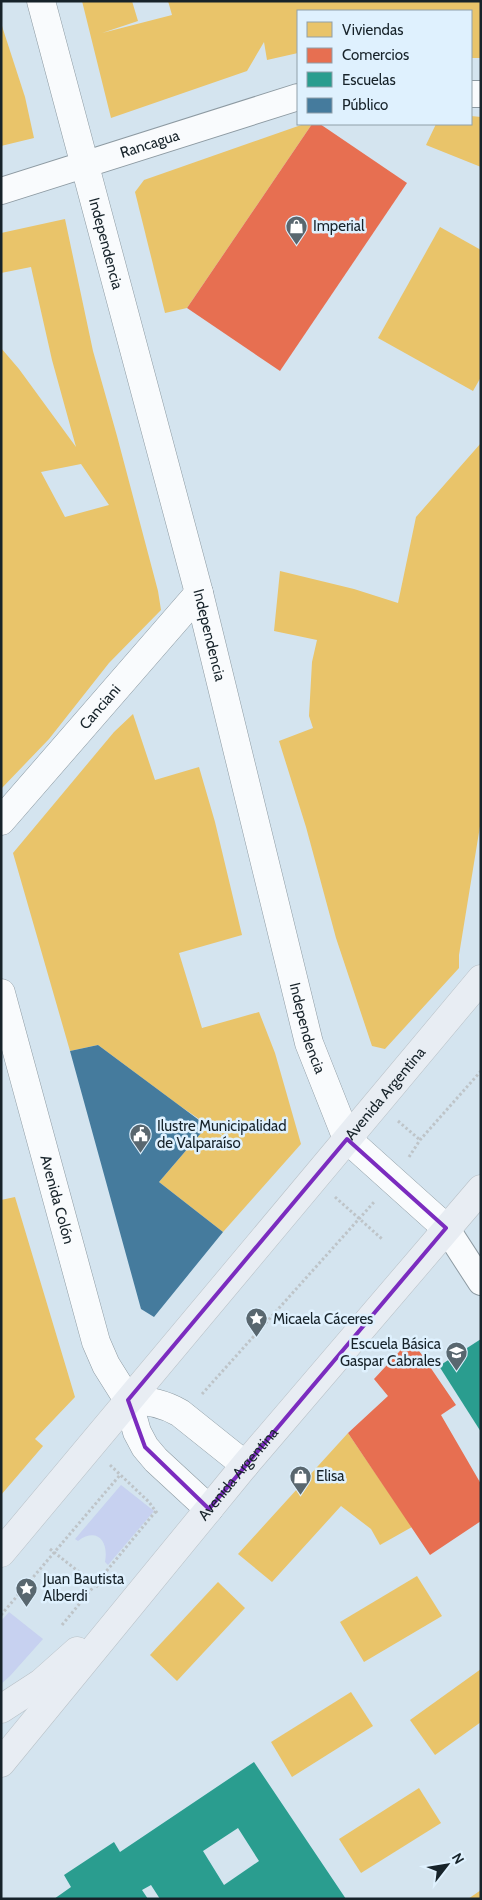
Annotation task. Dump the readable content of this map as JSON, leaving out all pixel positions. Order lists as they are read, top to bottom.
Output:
{
  "streets": {
    "main road": [
      "Independencia",
      "Canciani",
      "Avenida Argentina",
      "Avenida Colón"
    ],
    "street": ["Rancagua"]
  },
  "crossings": [
    ["Rancagua", "Independencia"],
    ["Independencia", "Canciani"],
    ["Independencia", "Avenida Argentina"],
    ["Avenida Argentina", "Avenida Colón"]
  ],
  "places": {
    "shop": ["Imperial", "Elisa"],
    "public building": ["Ilustre Municipalidad de Valparaíso"],
    "place": ["Micaela Cáceres", "Juan Bautista Alberdi"],
    "school or university": ["Escuela Básica Gaspar Cabrales"]
  },
  "legend": [
    "Viviendas",
    "Comercios",
    "Escuelas",
    "Público"
  ],
  "north": "top right"
}
